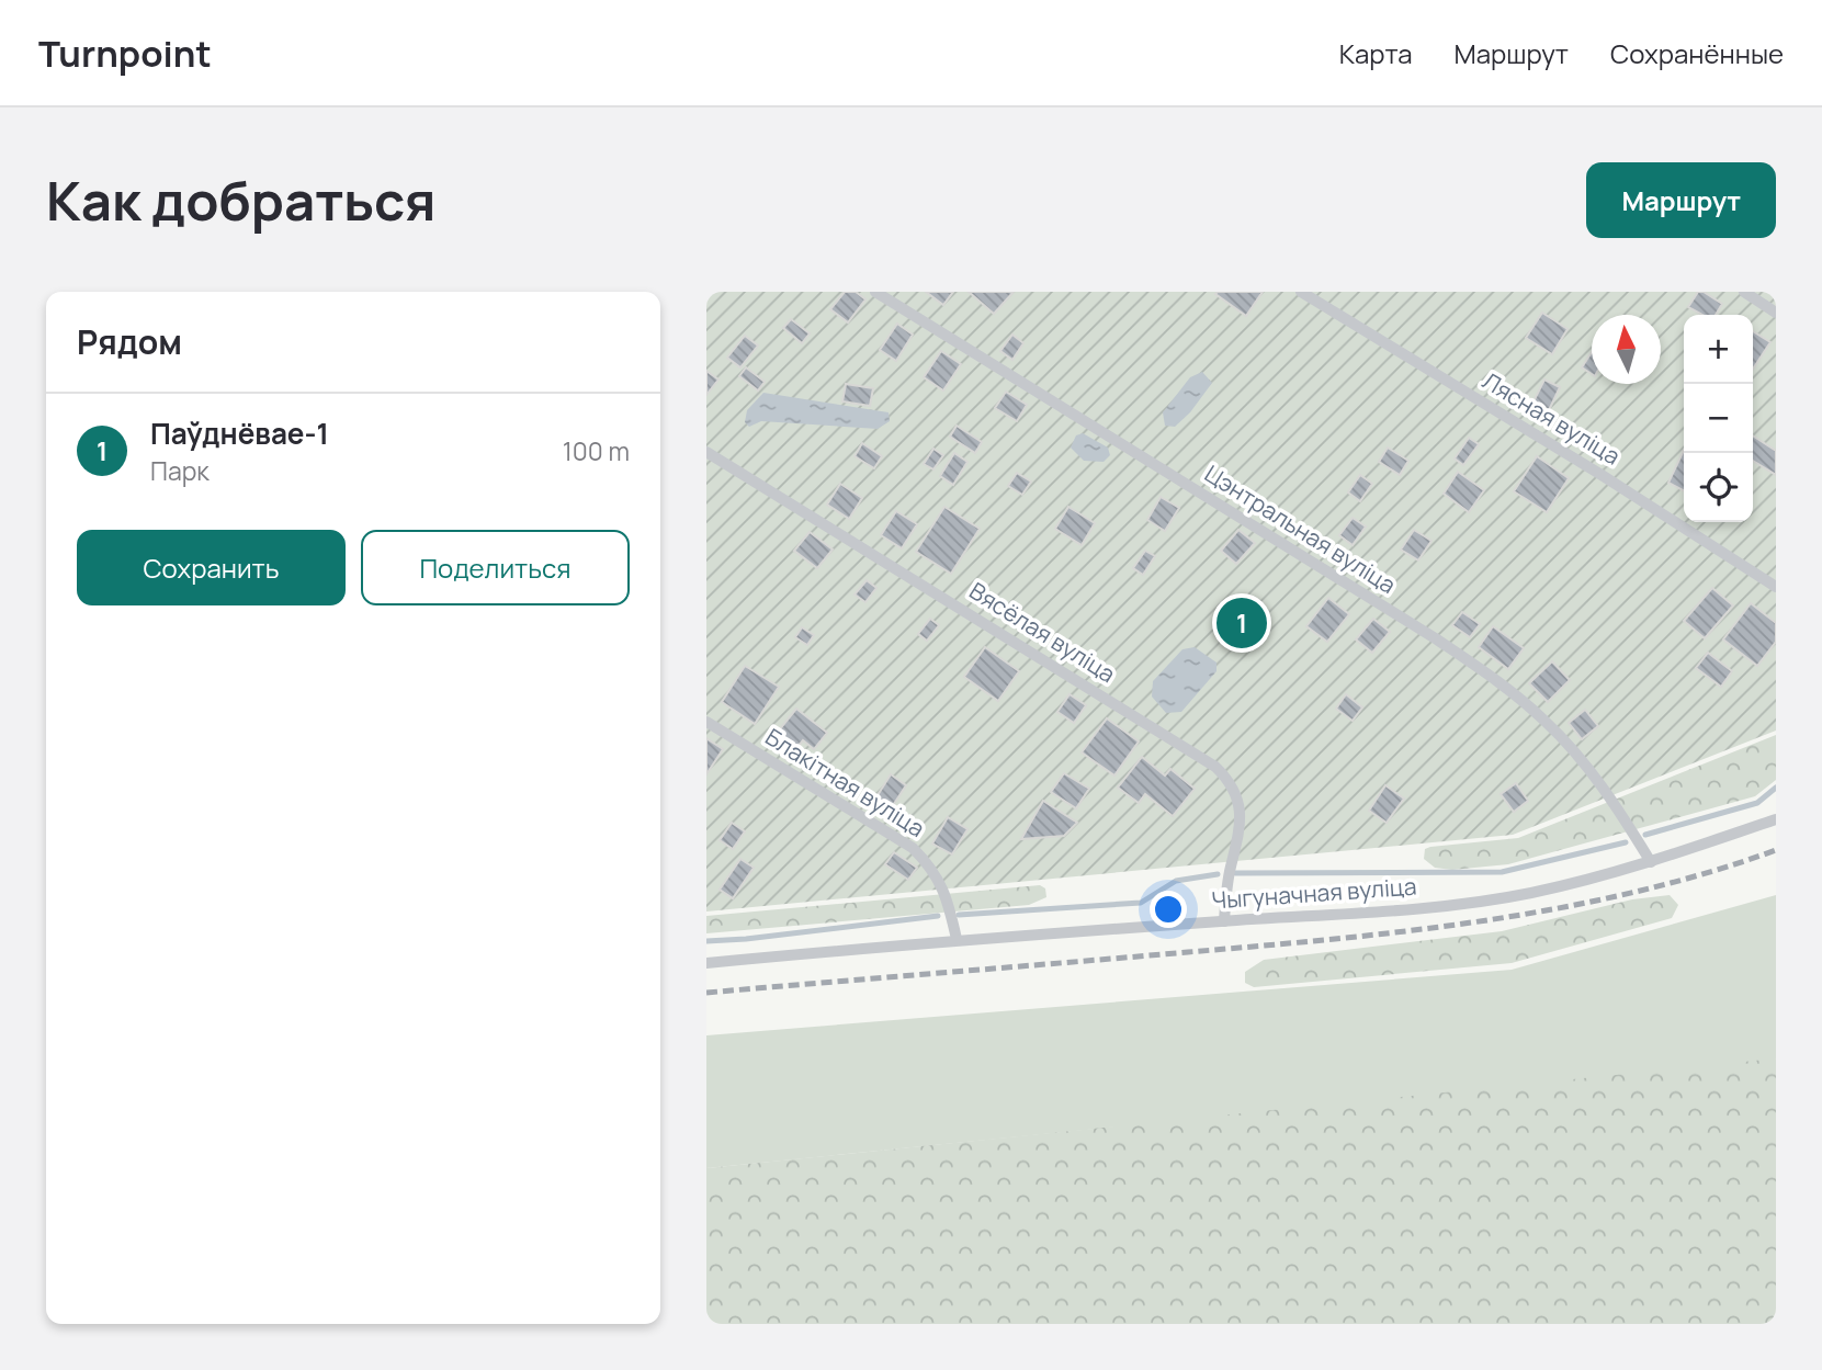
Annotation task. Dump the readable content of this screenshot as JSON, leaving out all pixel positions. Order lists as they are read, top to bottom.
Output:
{
  "streets": {
    "lane": [
      "Лясная вуліца",
      "Цэнтральная вуліца",
      "Вясёлая вуліца",
      "Блакітная вуліца",
      "Чыгуначная вуліца"
    ]
  },
  "crossings": [
    ["Цэнтральная вуліца", "Чыгуначная вуліца"],
    ["Вясёлая вуліца", "Чыгуначная вуліца"],
    ["Блакітная вуліца", "Чыгуначная вуліца"]
  ],
  "north": "top",
  "page": {
    "header": "Turnpoint",
    "nav": ["Карта", "Маршрут", "Сохранённые"],
    "buttons": [
      "Маршрут",
      ["Сохранить", "Поделиться"]
    ],
    "title": "Как добраться",
    "heading": "Рядом",
    "map_buttons": ["+", "−"],
    "list": [
      {
        "mark": "1",
        "name": "Паўднёвае-1",
        "note": "Парк",
        "value": "100 m"
      }
    ],
    "pins": "1"
  }
}
